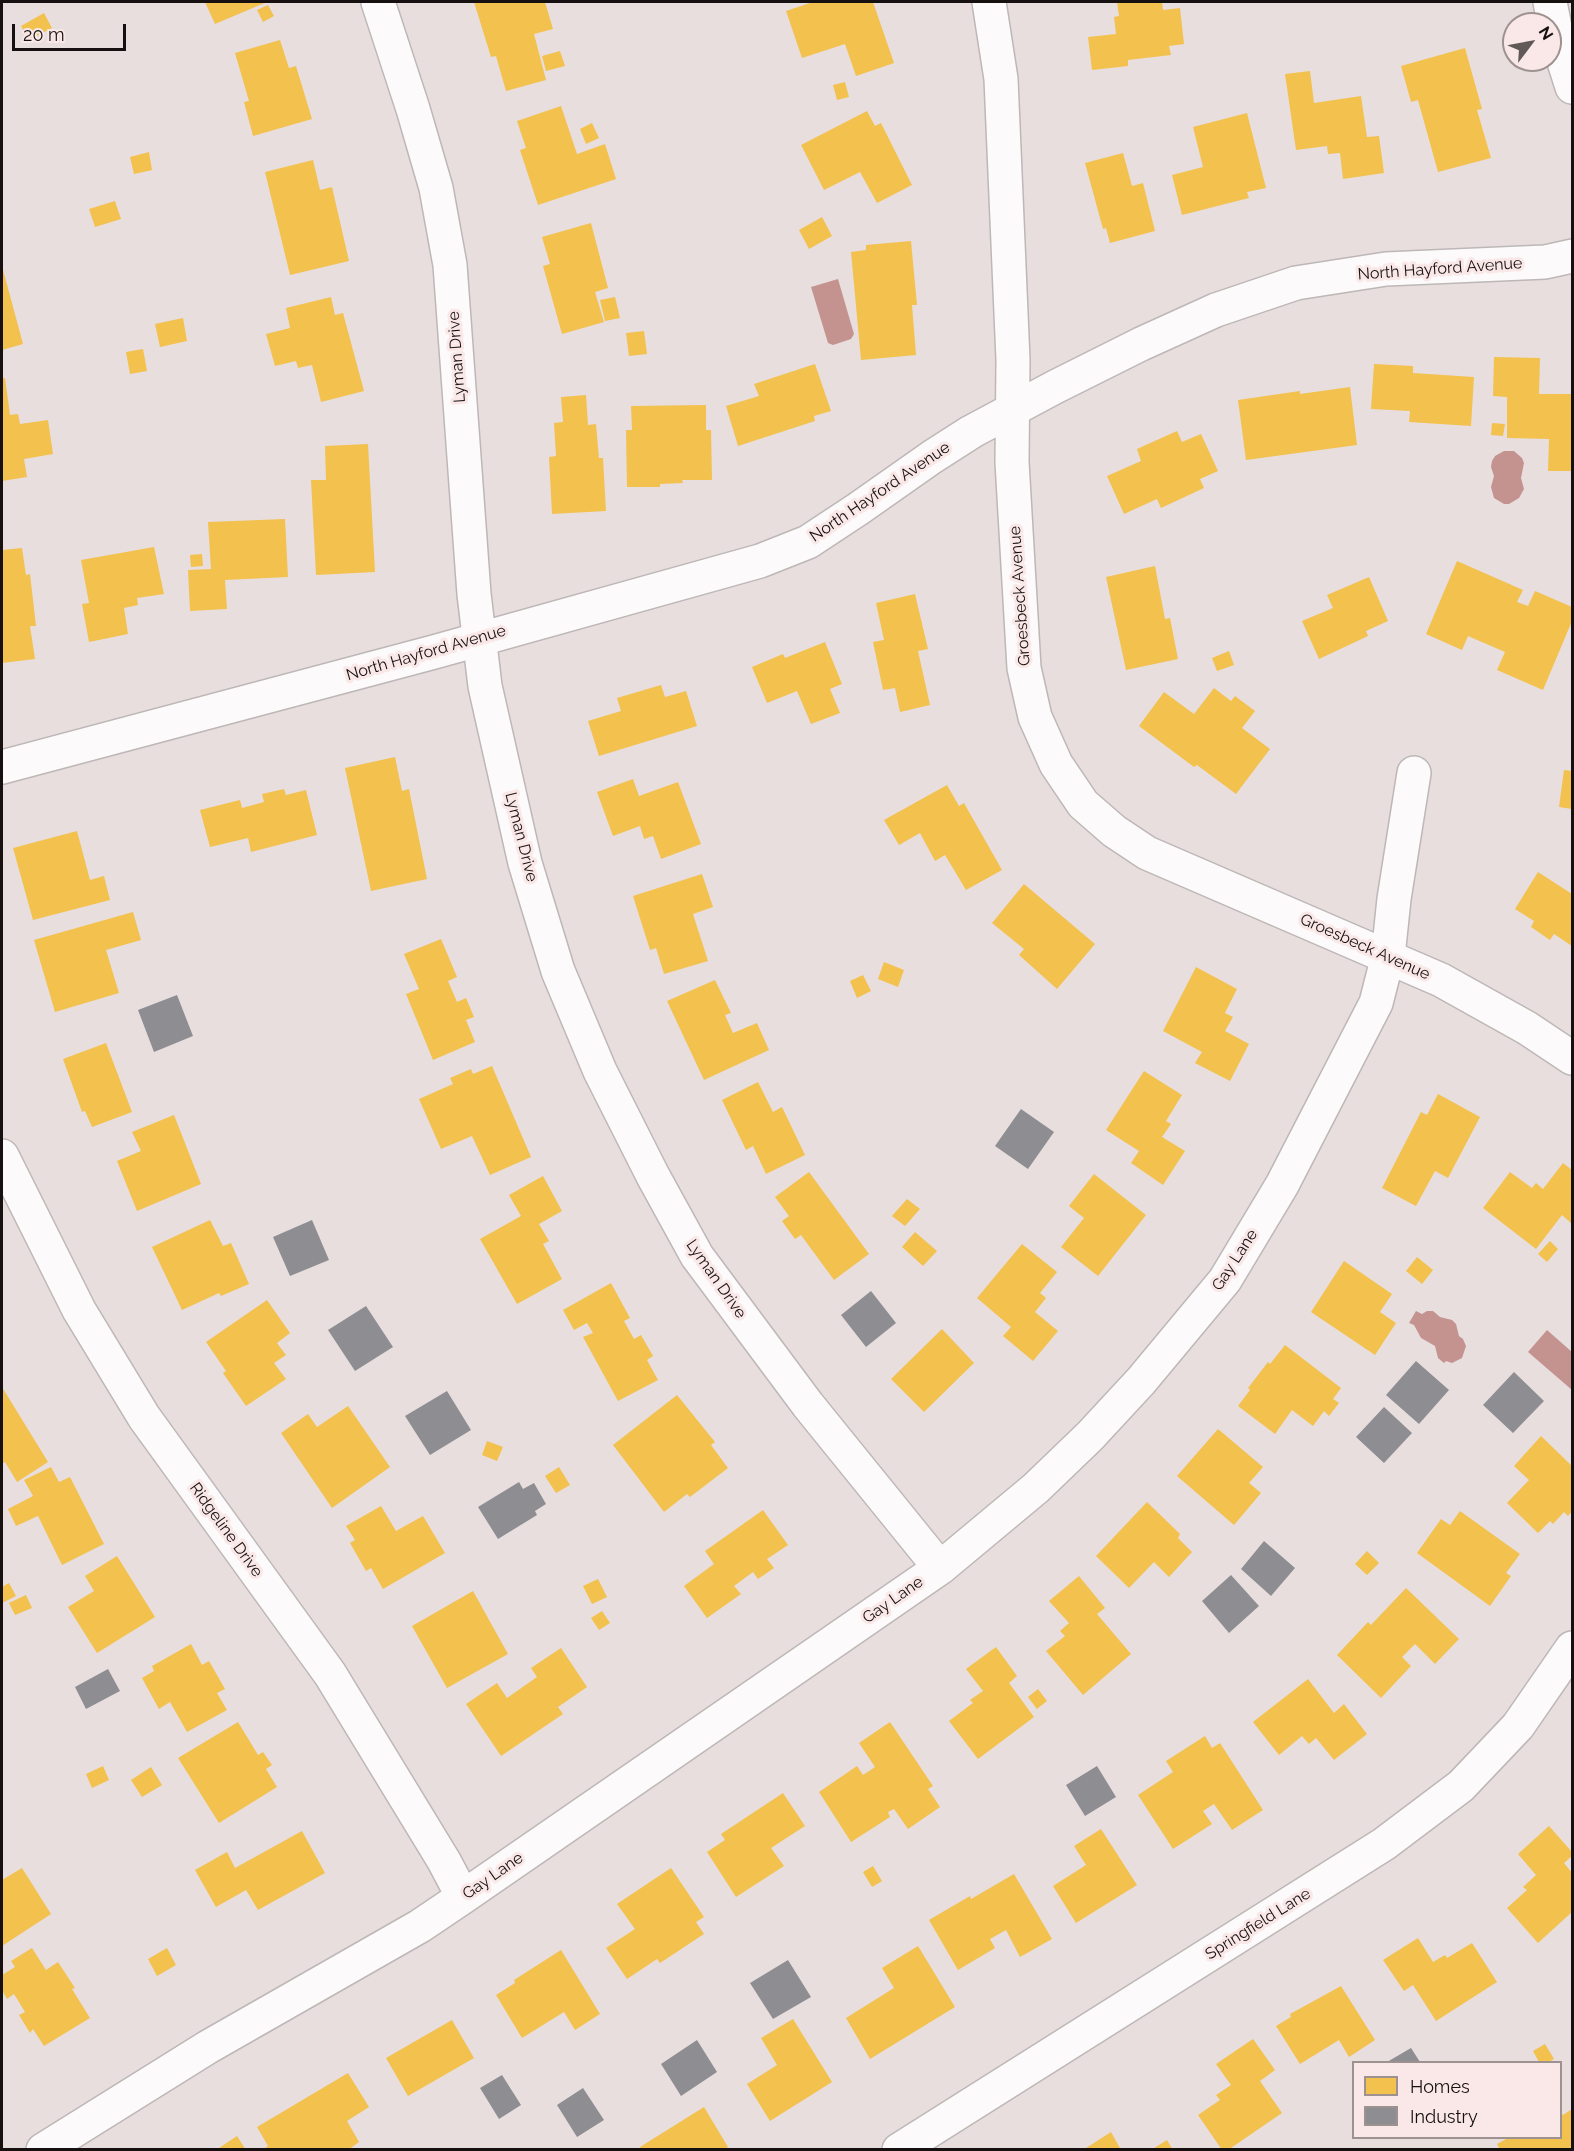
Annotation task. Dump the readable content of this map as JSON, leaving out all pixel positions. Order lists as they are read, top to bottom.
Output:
{
  "streets": {
    "street": [
      "North Hayford Avenue",
      "Lyman Drive",
      "Groesbeck Avenue",
      "Gay Lane",
      "Ridgeline Drive",
      "Springfield Lane"
    ]
  },
  "crossings": [
    ["North Hayford Avenue", "Lyman Drive"],
    ["North Hayford Avenue", "Groesbeck Avenue"],
    ["Lyman Drive", "Gay Lane"],
    ["Groesbeck Avenue", "Gay Lane"],
    ["Gay Lane", "Ridgeline Drive"]
  ],
  "legend": ["Homes", "Industry"],
  "scale_bar": "20 m",
  "north": "top right"
}
